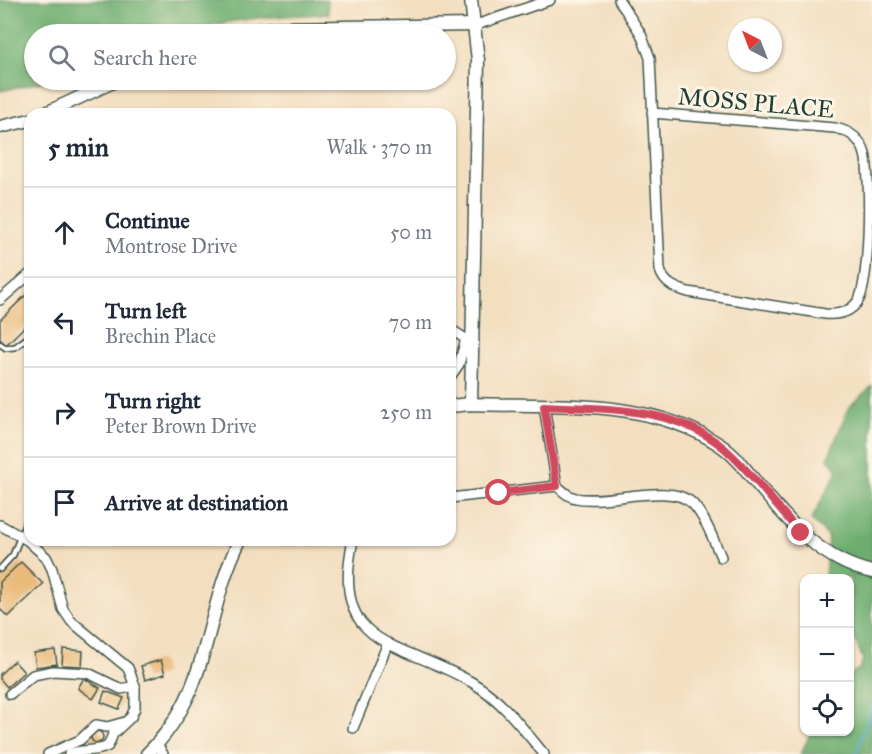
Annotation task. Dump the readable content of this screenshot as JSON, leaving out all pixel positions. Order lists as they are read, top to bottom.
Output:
{
  "streets": {
    "street": ["MOSS PLACE"]
  },
  "north": "top left",
  "page": {
    "search": "Search here",
    "heading": ["5 min", "Walk · 370 m"],
    "list": [
      ["Continue", "Montrose Drive", "50 m"],
      ["Turn left", "Brechin Place", "70 m"],
      ["Turn right", "Peter Brown Drive", "250 m"],
      "Arrive at destination"
    ],
    "map_buttons": ["+", "−"]
  }
}
